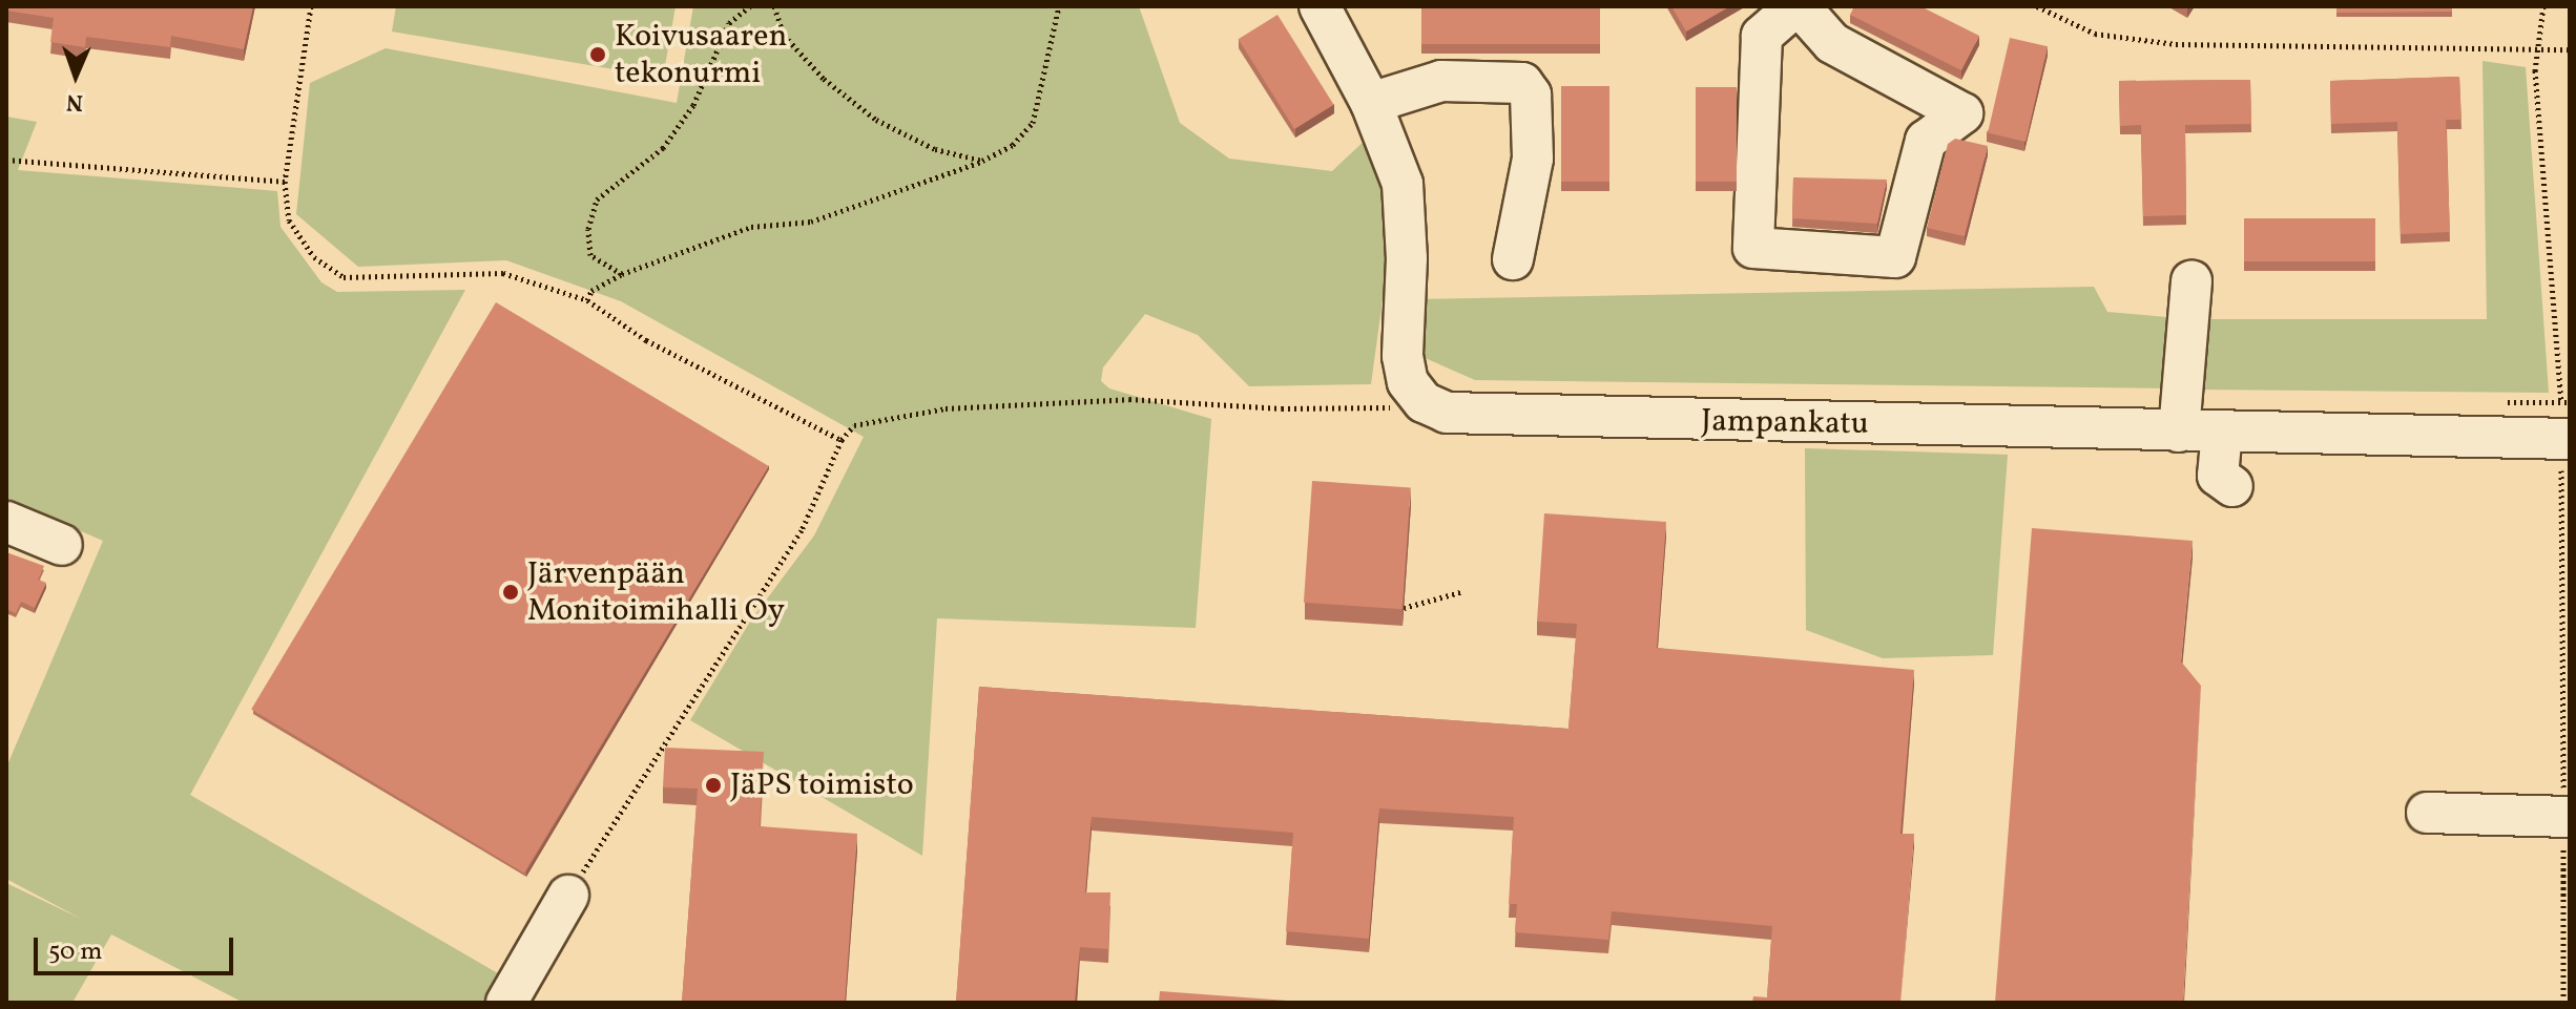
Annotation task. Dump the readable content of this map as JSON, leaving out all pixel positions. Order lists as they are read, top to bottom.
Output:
{
  "streets": {
    "street": ["Jampankatu"]
  },
  "places": ["Koivusaaren tekonurmi", "Järvenpään Monitoimihalli Oy", "JäPS toimisto"],
  "scale_bar": "50 m",
  "north": "bottom"
}
